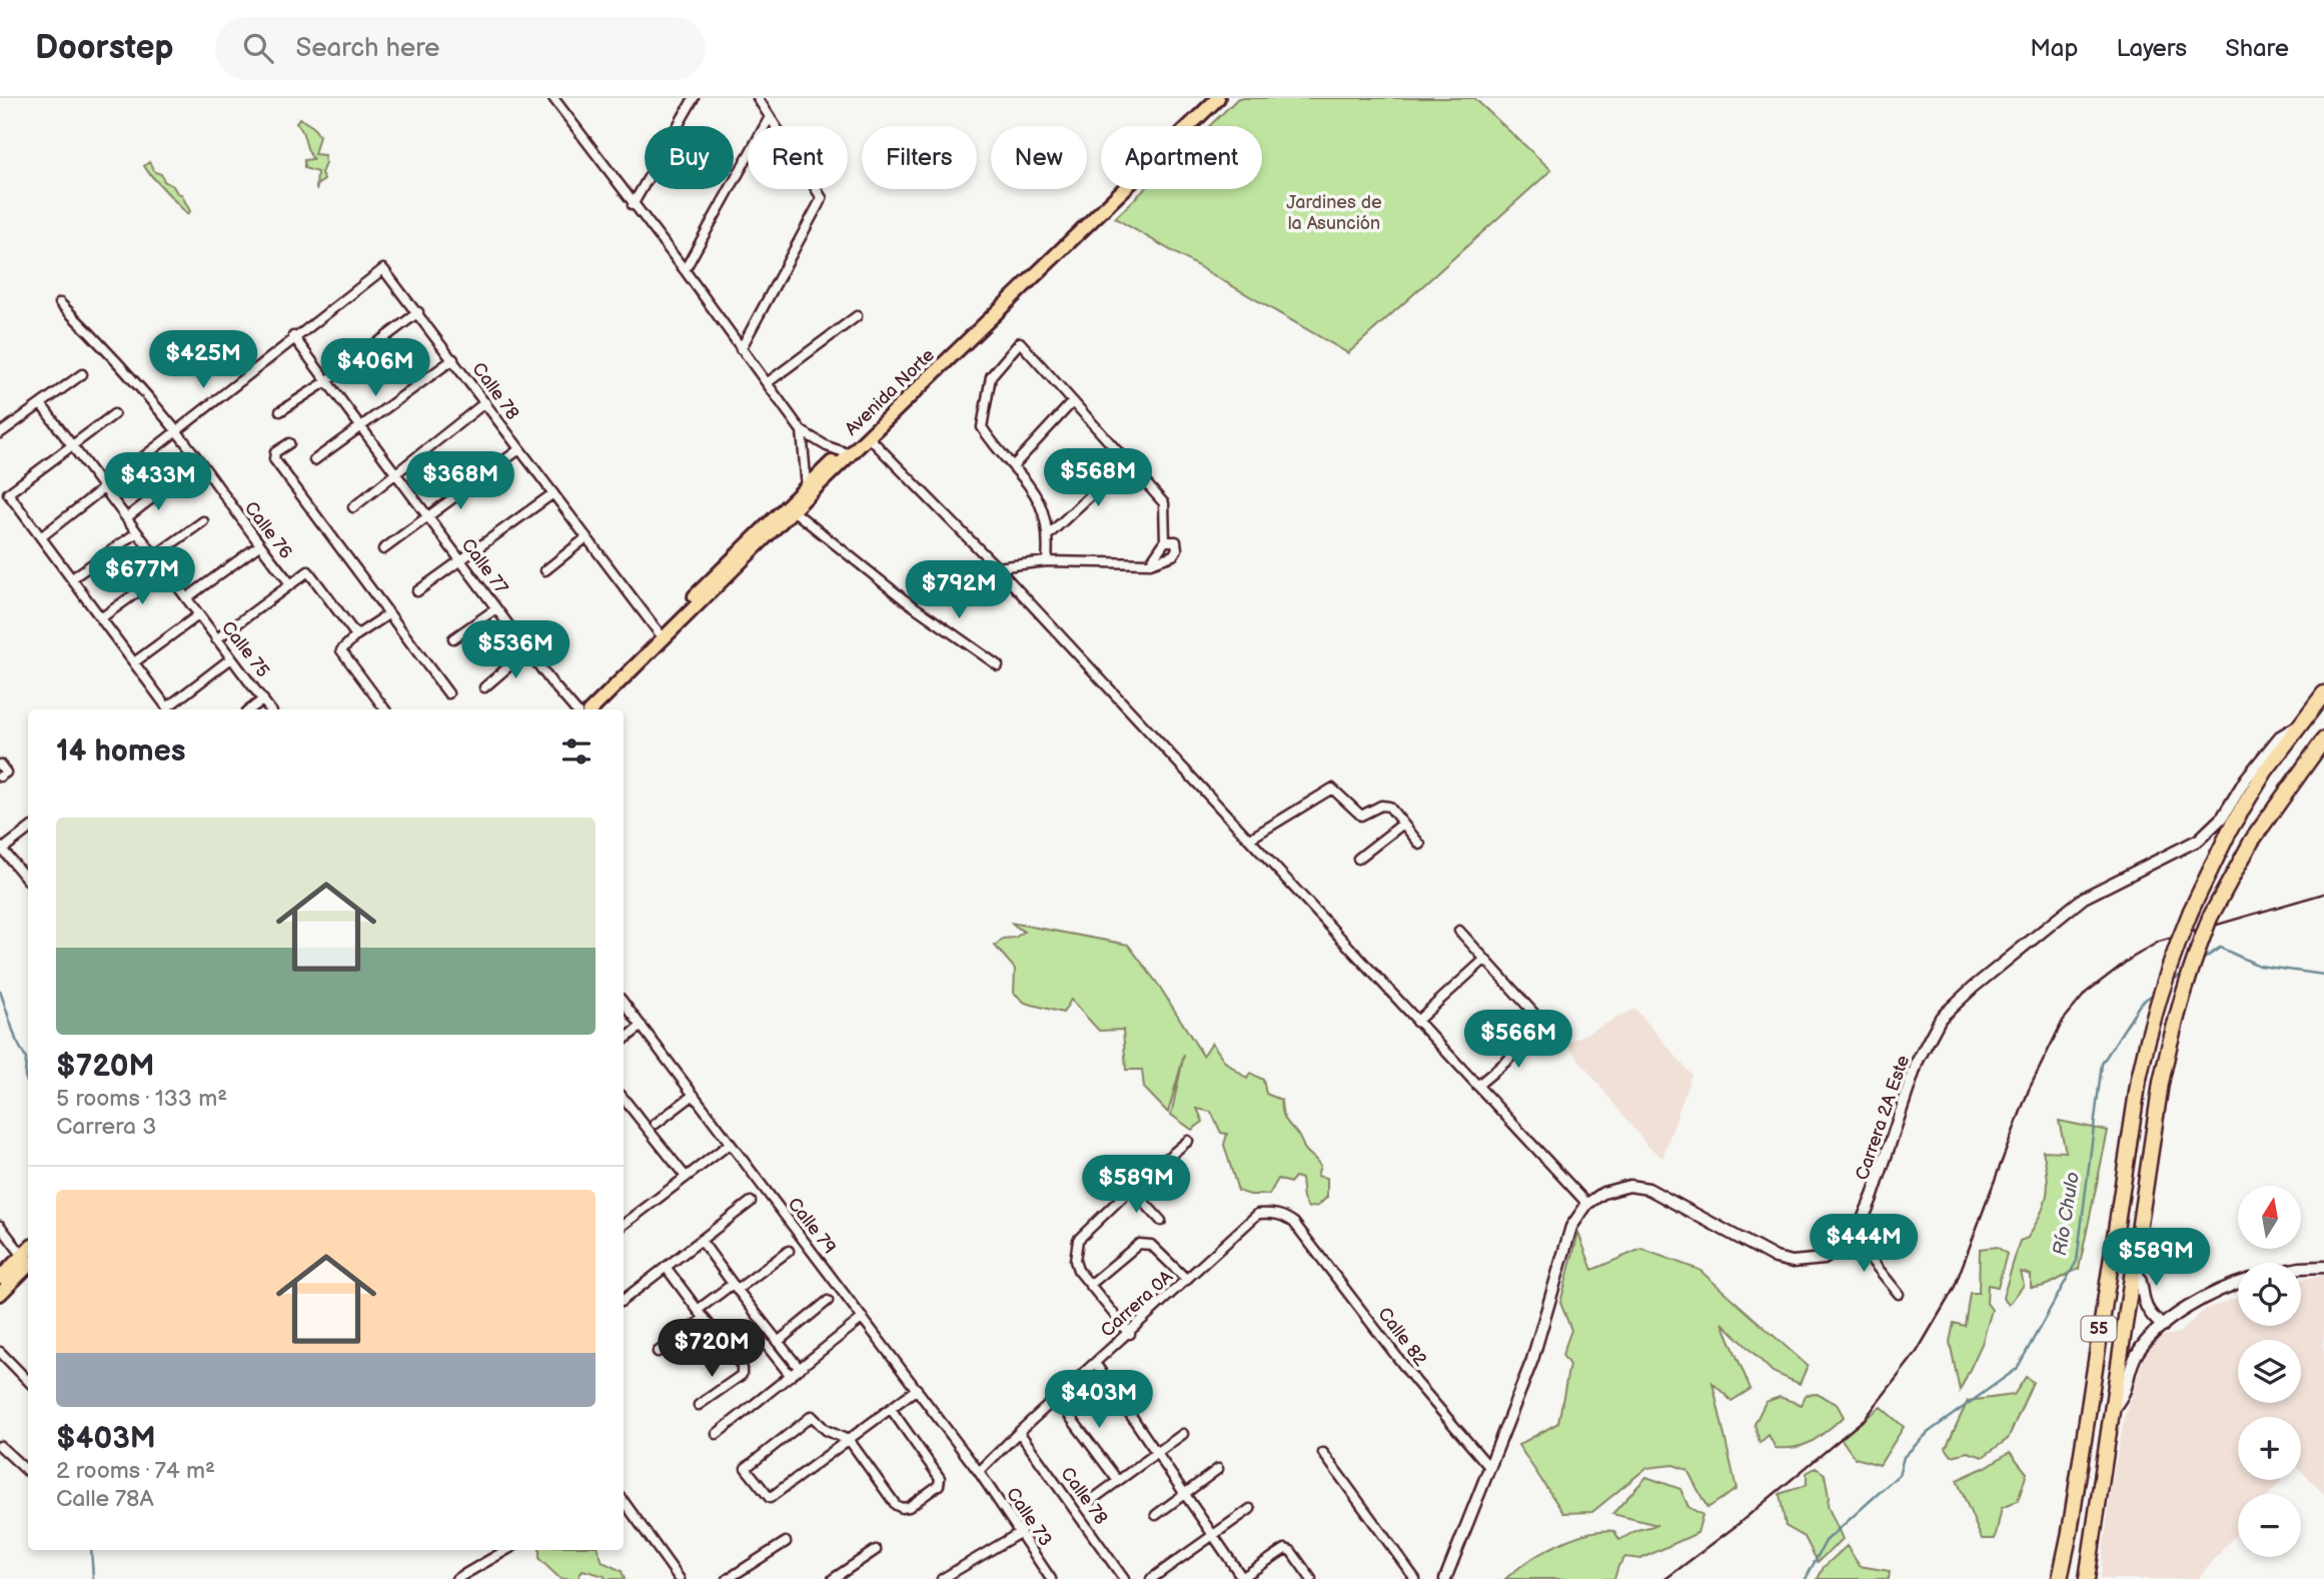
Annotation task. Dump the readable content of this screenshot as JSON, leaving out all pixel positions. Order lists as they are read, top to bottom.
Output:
{
  "streets": {
    "highway": ["55"],
    "main road": ["Avenida Norte"],
    "street": [
      "Calle 78",
      "Calle 76",
      "Calle 77",
      "Calle 75",
      "Carrera 2A Este",
      "Calle 79",
      "Carrera 0A",
      "Calle 82",
      "Calle 73"
    ]
  },
  "crossings": [
    ["Calle 78", "Avenida Norte"],
    ["Calle 78", "Calle 77"],
    ["Calle 78", "Carrera 0A"],
    ["Carrera 2A Este", "55"],
    ["Calle 79", "Carrera 0A"],
    ["Calle 79", "Calle 73"],
    ["Carrera 0A", "Calle 82"],
    ["Carrera 0A", "Calle 73"]
  ],
  "water": ["Río Chulo"],
  "parks": ["Jardines de la Asunción"],
  "north": "top",
  "page": {
    "header": "Doorstep",
    "search": "Search here",
    "nav": ["Map", "Layers", "Share"],
    "chip": [
      "Buy",
      "Rent",
      "Filters",
      "New",
      "Apartment"
    ],
    "price": [
      "$425M",
      "$406M",
      "$568M",
      "$368M",
      "$433M",
      "$677M",
      "$792M",
      "$536M",
      "$566M",
      "$589M",
      "$444M",
      "$589M",
      "$720M",
      "$403M"
    ],
    "heading": "14 homes",
    "list": [
      {
        "name": "$720M",
        "note": "5 rooms · 133 m² · Carrera 3"
      },
      {
        "name": "$403M",
        "note": "2 rooms · 74 m² · Calle 78A"
      }
    ],
    "map_buttons": ["+", "−"]
  }
}
